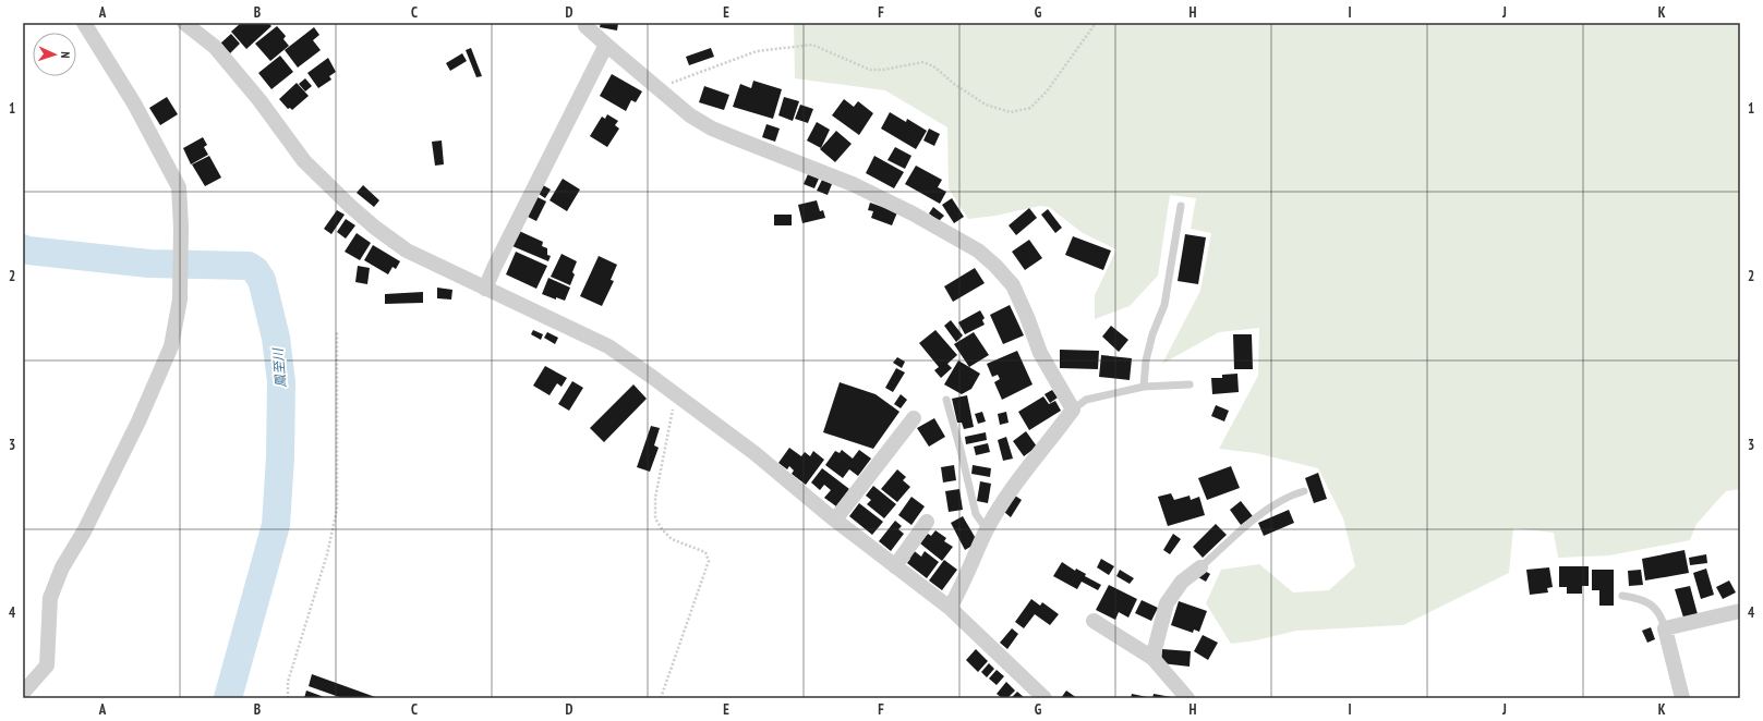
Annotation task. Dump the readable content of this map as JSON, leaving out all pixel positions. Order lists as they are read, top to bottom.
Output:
{
  "water": ["鳳至川"],
  "north": "right",
  "grid": {
    "columns": [
      "A",
      "B",
      "C",
      "D",
      "E",
      "F",
      "G",
      "H",
      "I",
      "J",
      "K"
    ],
    "rows": [
      "1",
      "2",
      "3",
      "4"
    ]
  }
}
